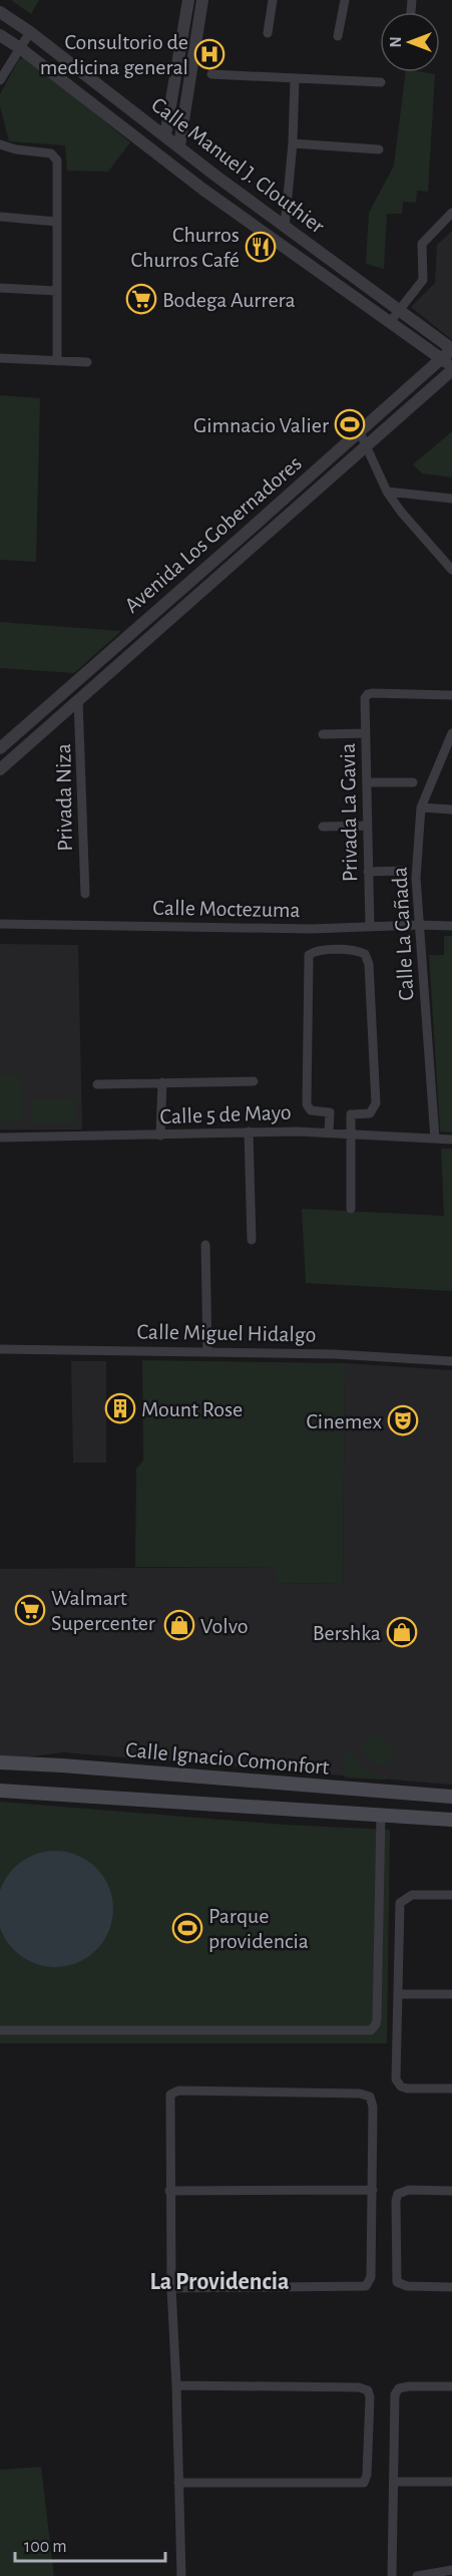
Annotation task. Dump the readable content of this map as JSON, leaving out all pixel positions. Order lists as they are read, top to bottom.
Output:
{
  "streets": {
    "main road": ["Calle Ignacio Comonfort"],
    "street": [
      "Calle Manuel J. Clouthier",
      "Avenida Los Gobernadores",
      "Privada Niza",
      "Privada La Gavia",
      "Calle Moctezuma",
      "Calle La Cañada",
      "Calle 5 de Mayo",
      "Calle Miguel Hidalgo"
    ]
  },
  "crossings": [
    ["Calle Manuel J. Clouthier", "Avenida Los Gobernadores"],
    ["Avenida Los Gobernadores", "Privada Niza"],
    ["Privada La Gavia", "Calle Moctezuma"],
    ["Calle Moctezuma", "Calle La Cañada"],
    ["Calle La Cañada", "Calle 5 de Mayo"]
  ],
  "districts": ["La Providencia"],
  "places": {
    "hospital": ["Consultorio de medicina general"],
    "restaurant": ["Churros Churros Café"],
    "supermarket": ["Bodega Aurrera", "Walmart Supercenter"],
    "sports": ["Gimnacio Valier", "Parque providencia"],
    "building": ["Mount Rose"],
    "theatre": ["Cinemex"],
    "shop": ["Volvo", "Bershka"]
  },
  "scale_bar": "100 m",
  "north": "left"
}
